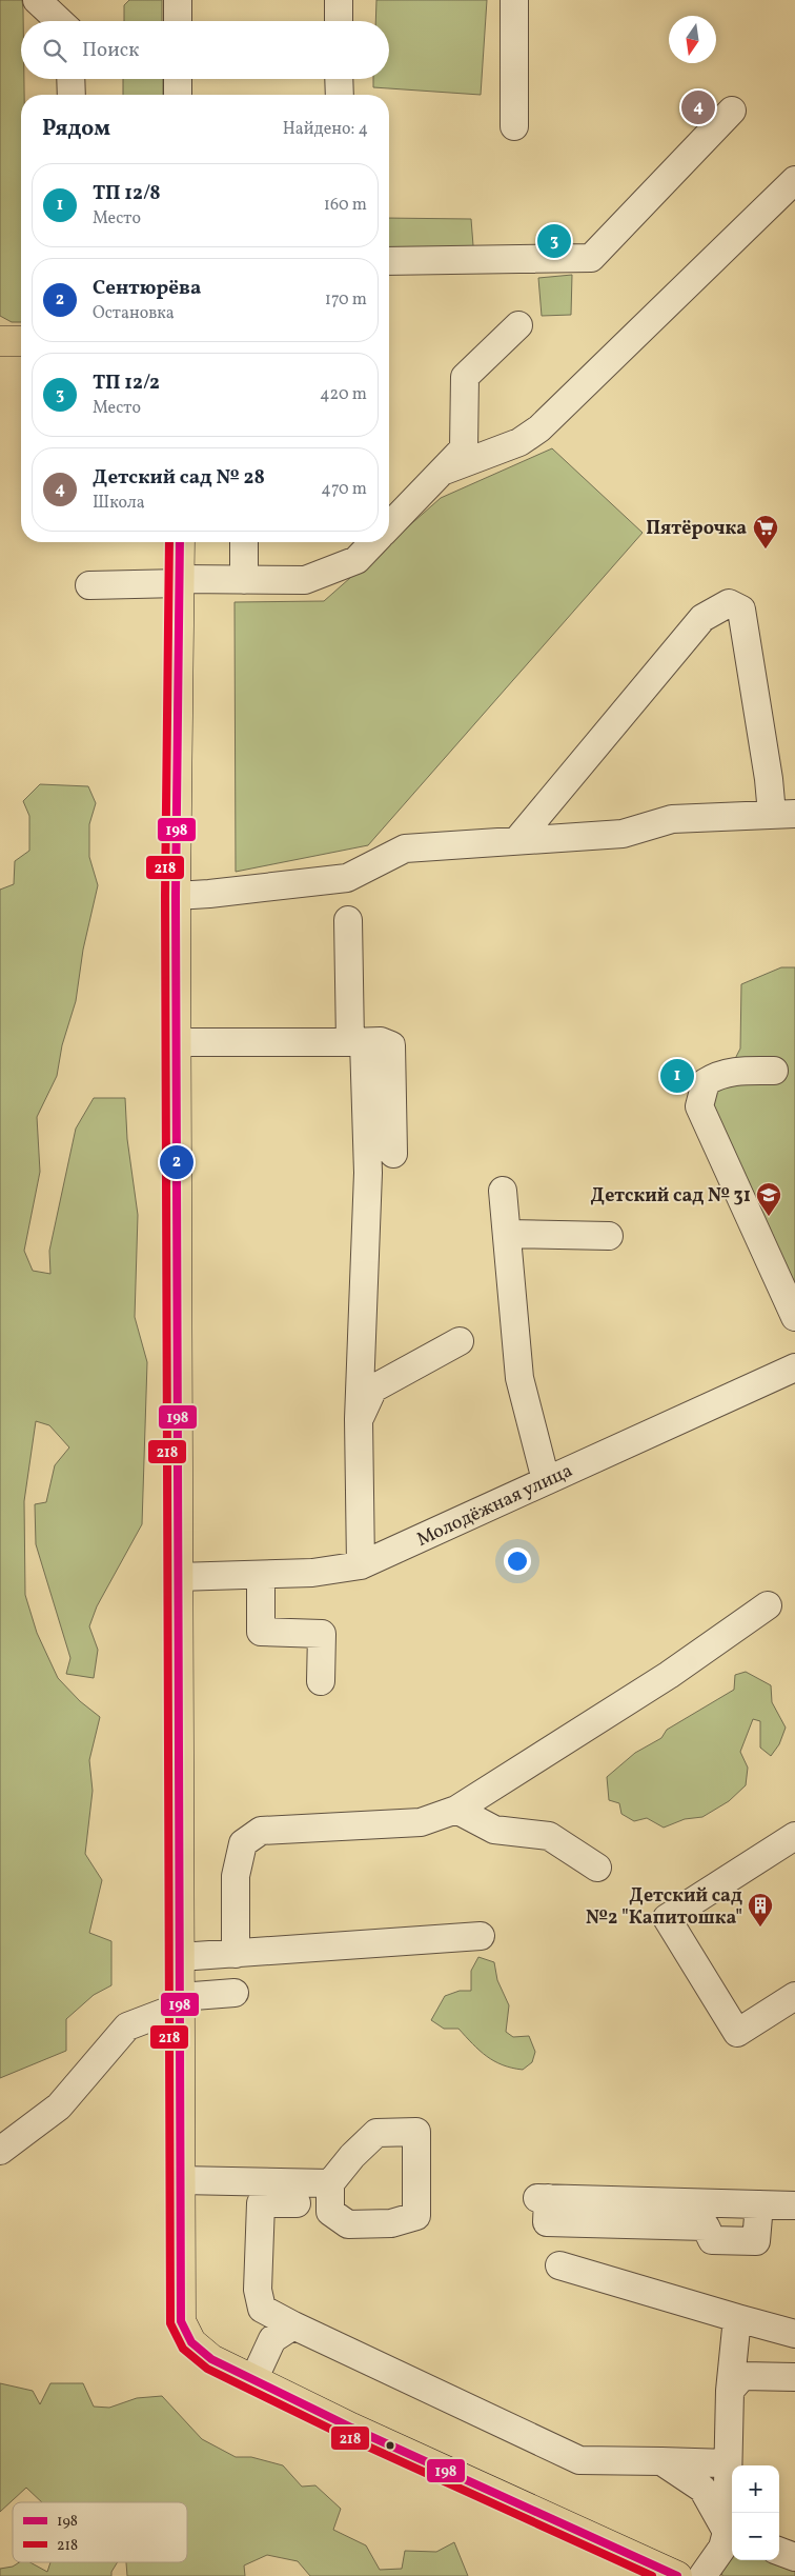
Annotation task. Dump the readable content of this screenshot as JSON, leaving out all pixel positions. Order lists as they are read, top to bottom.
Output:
{
  "streets": {
    "street": ["Молодёжная улица"]
  },
  "places": {
    "supermarket": ["Пятёрочка"],
    "school or university": ["Детский сад № 31"],
    "building": ["Детский сад №2 \"Капитошка\""]
  },
  "lines": ["transit line 198", "transit line 218"],
  "legend": ["198", "218"],
  "north": "bottom",
  "page": {
    "search": "Поиск",
    "pins": [
      "4",
      "3",
      "1",
      "2"
    ],
    "heading": ["Рядом", "Найдено: 4"],
    "list": [
      {
        "mark": "1",
        "name": "ТП 12/8",
        "note": "Место",
        "value": "160 m"
      },
      {
        "mark": "2",
        "name": "Сентюрёва",
        "note": "Остановка",
        "value": "170 m"
      },
      {
        "mark": "3",
        "name": "ТП 12/2",
        "note": "Место",
        "value": "420 m"
      },
      {
        "mark": "4",
        "name": "Детский сад № 28",
        "note": "Школа",
        "value": "470 m"
      }
    ],
    "map_buttons": ["+", "−"]
  }
}
